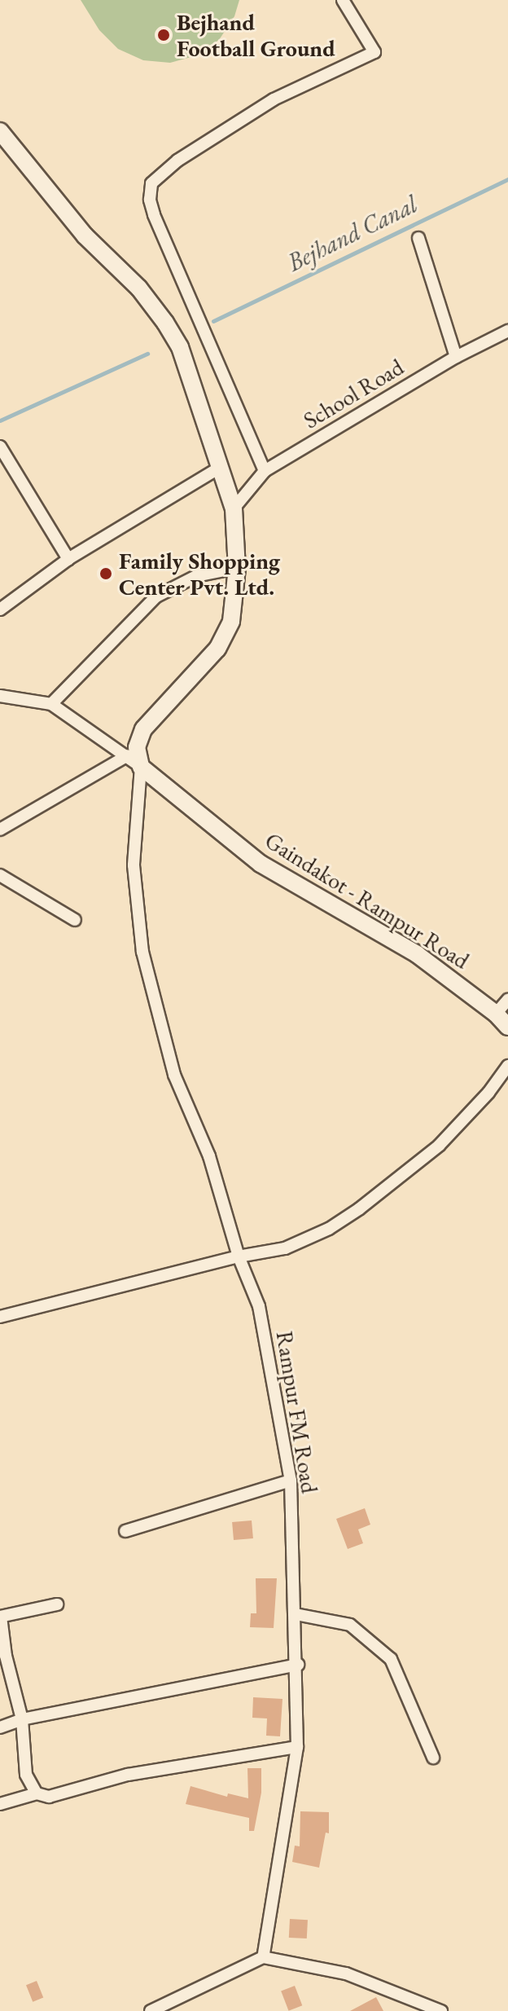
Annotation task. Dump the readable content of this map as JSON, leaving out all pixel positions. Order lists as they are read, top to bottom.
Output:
{
  "streets": {
    "main road": ["Gaindakot - Rampur Road"],
    "street": ["School Road", "Rampur FM Road"]
  },
  "crossings": [
    ["Gaindakot - Rampur Road", "Rampur FM Road"]
  ],
  "water": ["Bejhand Canal"],
  "places": ["Bejhand Football Ground", "Family Shopping Center Pvt. Ltd."]
}
